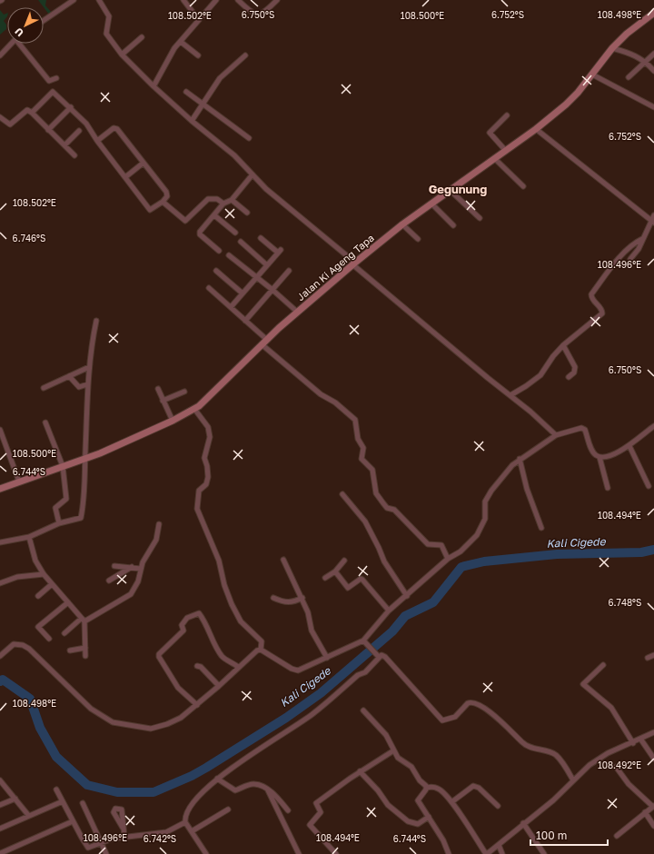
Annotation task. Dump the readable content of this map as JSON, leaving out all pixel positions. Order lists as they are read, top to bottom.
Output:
{
  "streets": {
    "street": ["Jalan Ki Ageng Tapa"]
  },
  "districts": ["Gegunung"],
  "water": ["Kali Cigede"],
  "scale_bar": "100 m",
  "north": "bottom left",
  "coordinates": [
    "108.498°E",
    "6.750°S",
    "6.752°S",
    "108.502°E",
    "108.500°E",
    "6.746°S",
    "108.496°E",
    "6.744°S",
    "108.494°E",
    "6.748°S",
    "108.492°E",
    "6.742°S"
  ]
}
